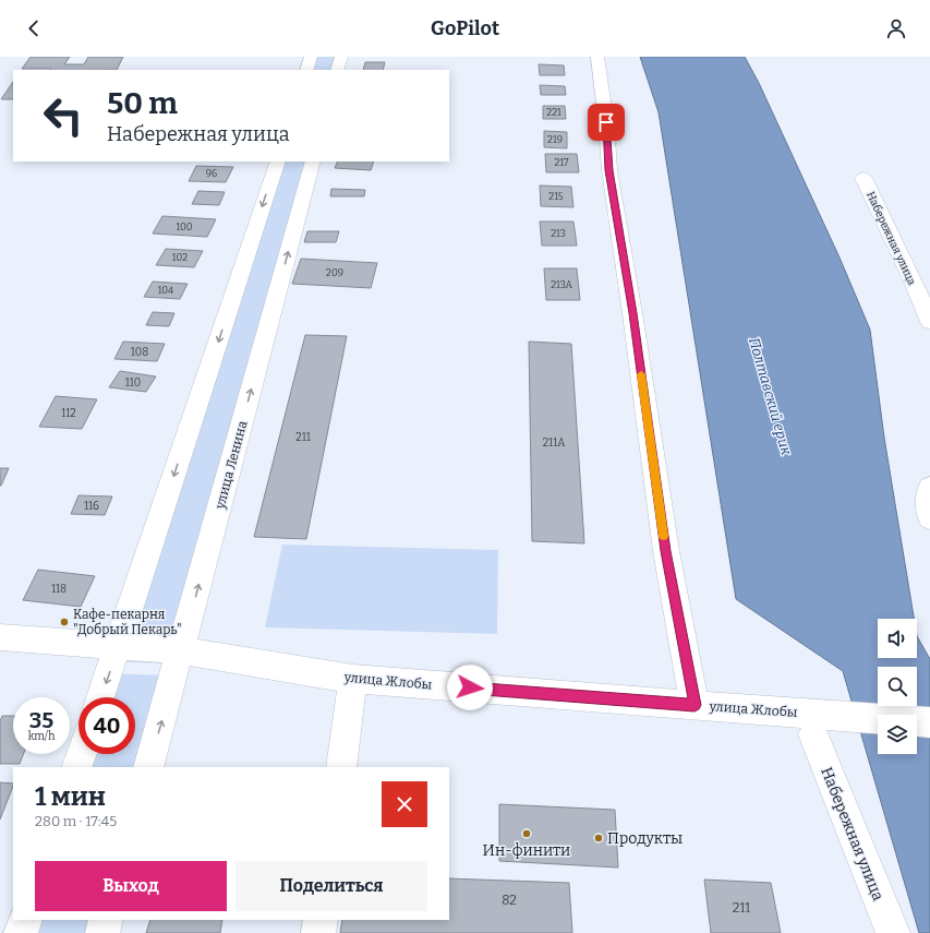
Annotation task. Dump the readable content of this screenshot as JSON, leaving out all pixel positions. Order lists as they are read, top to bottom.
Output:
{
  "streets": {
    "street": ["Набережная улица", "улица Ленина", "улица Жлобы"]
  },
  "crossings": [
    ["Набережная улица", "улица Жлобы"],
    ["улица Ленина", "улица Жлобы"]
  ],
  "water": ["Полтавский ерик"],
  "places": ["Кафе-пекарня \"Добрый Пекарь\"", "Ин-финити", "Продукты"],
  "house_numbers": [
    "221",
    "219",
    "217",
    "96",
    "215",
    "100",
    "213",
    "102",
    "209",
    "213А",
    "104",
    "108",
    "110",
    "112",
    "211",
    "211А",
    "116",
    "118",
    "82",
    "211"
  ],
  "page": {
    "header": "GoPilot",
    "turn": ["50 m", "Набережная улица"],
    "speed": "35 km/h",
    "limit": "40",
    "heading": ["1 мин", "280 m · 17:45"],
    "buttons": ["Выход", "Поделиться"]
  }
}
